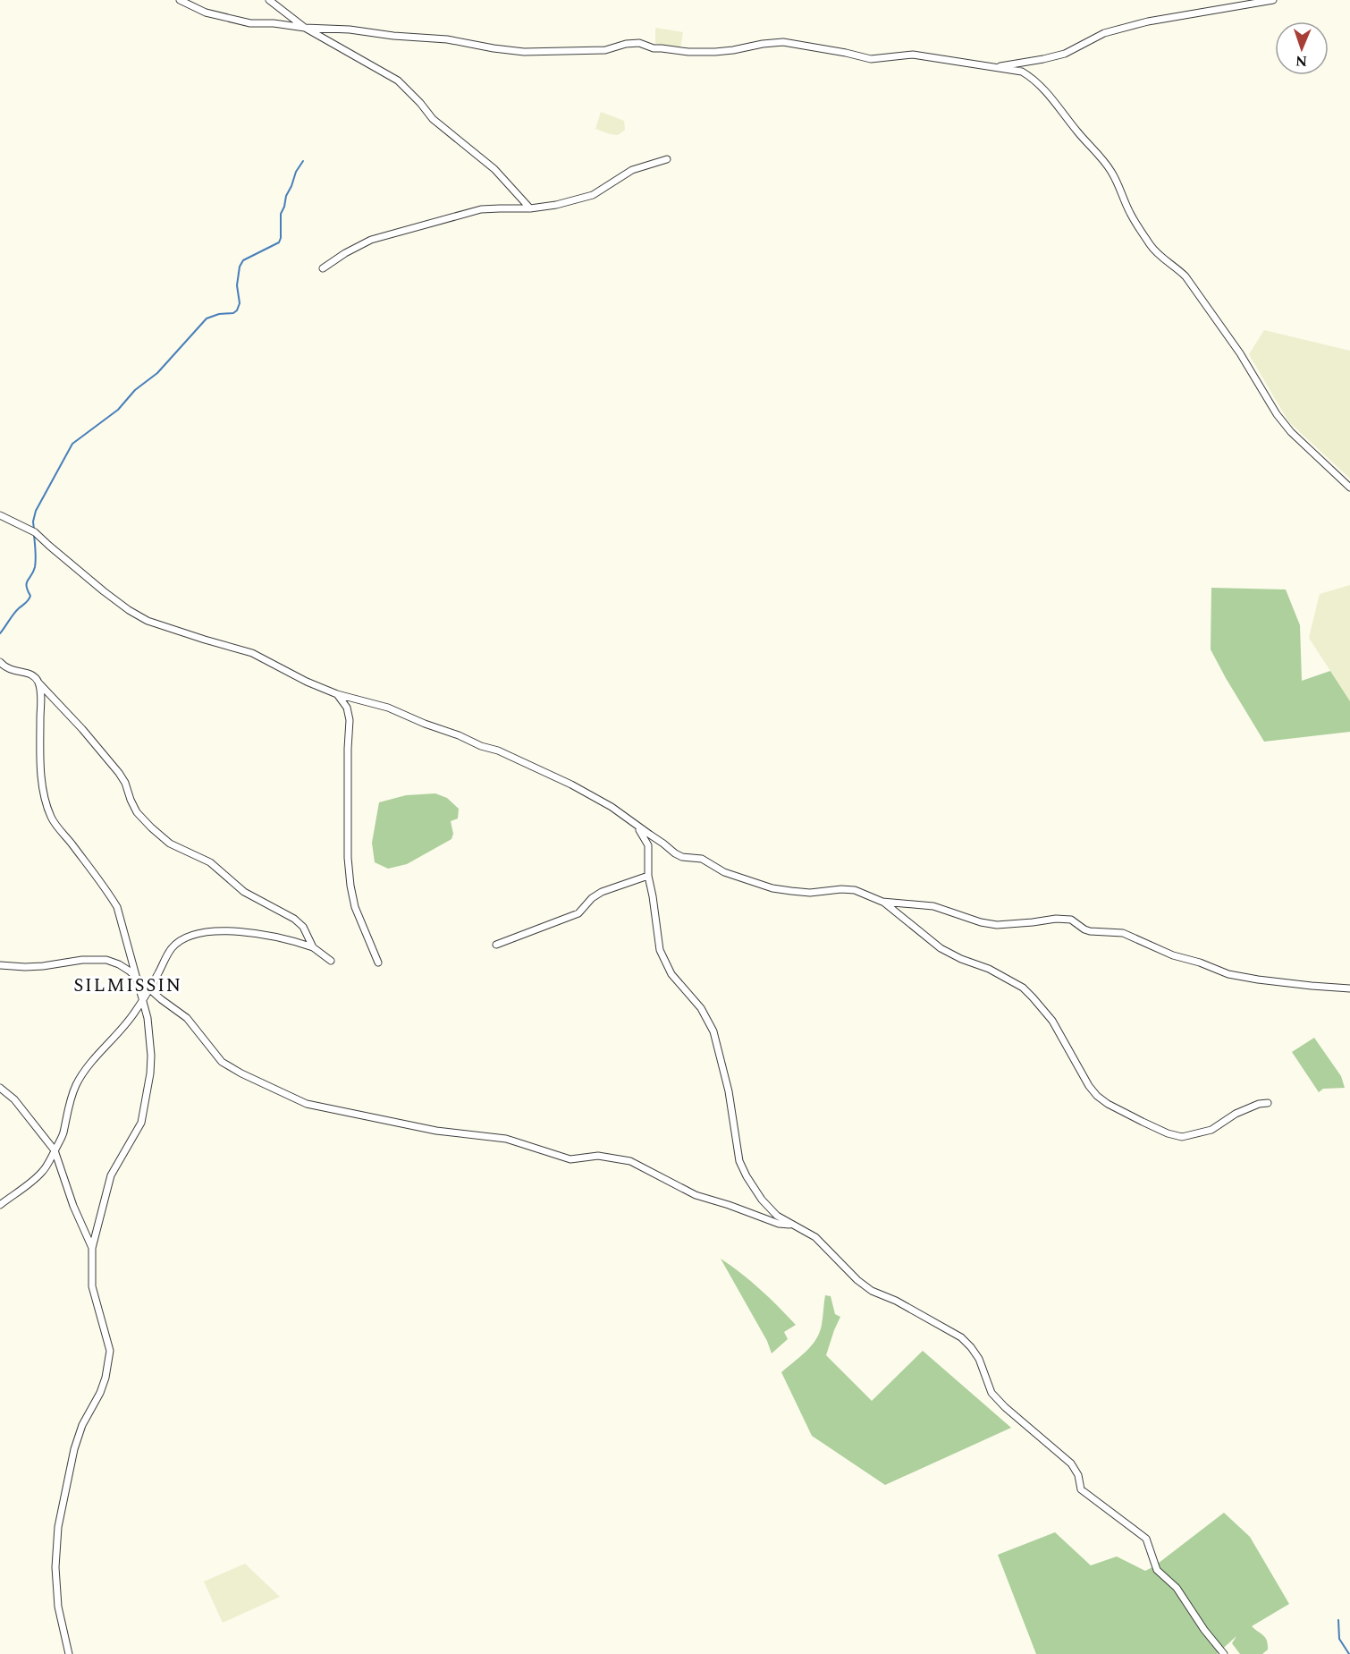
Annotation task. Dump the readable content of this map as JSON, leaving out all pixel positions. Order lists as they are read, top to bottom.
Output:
{
  "districts": ["SILMISSIN"],
  "north": "bottom"
}
